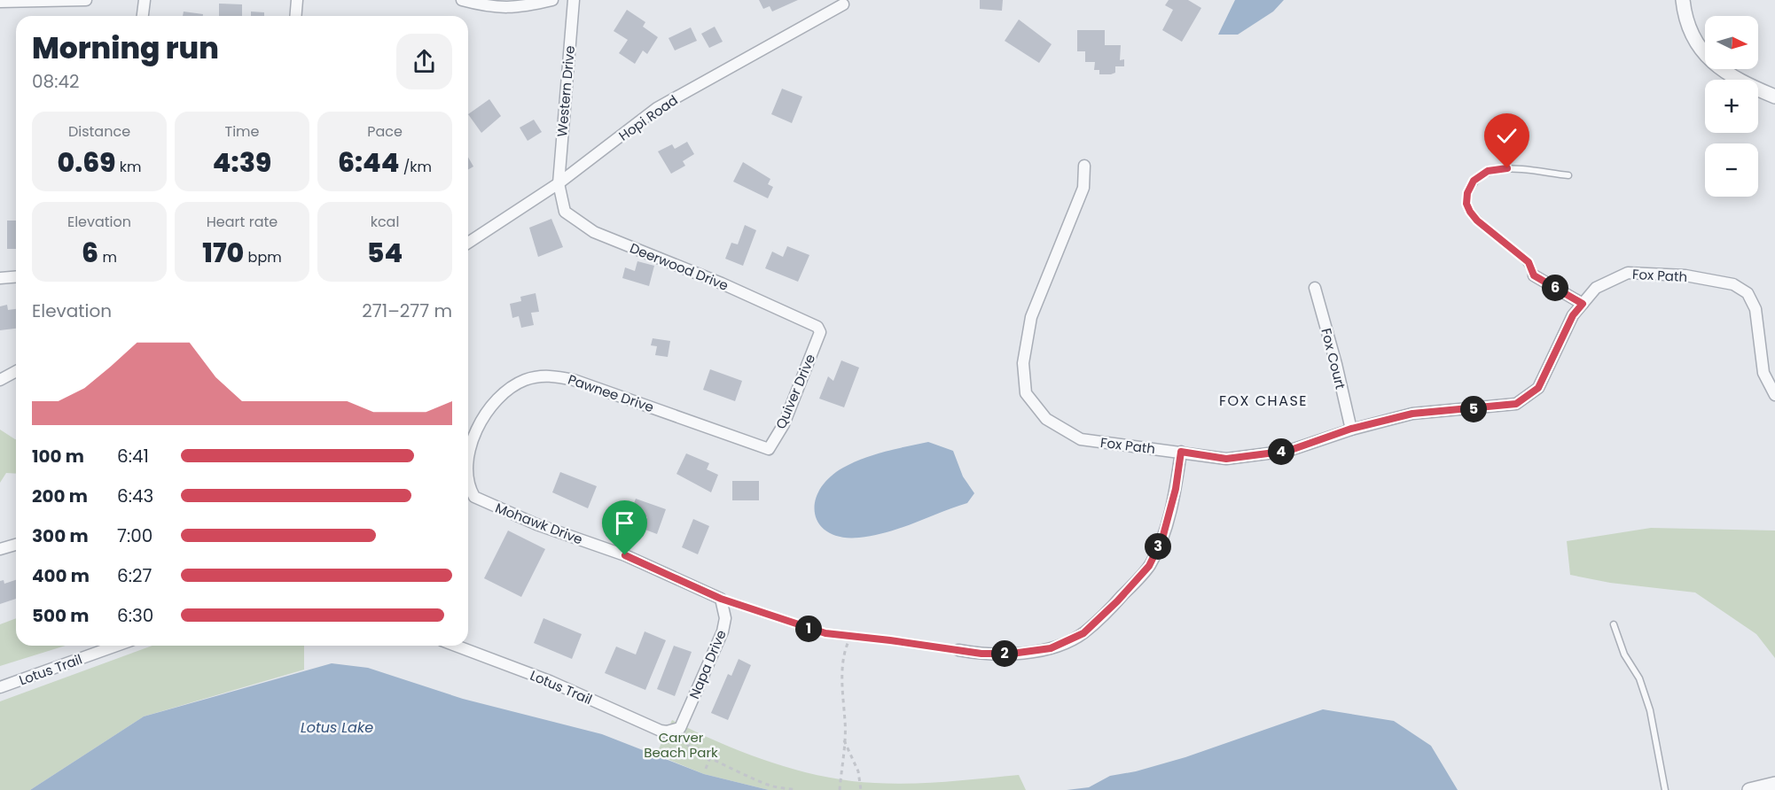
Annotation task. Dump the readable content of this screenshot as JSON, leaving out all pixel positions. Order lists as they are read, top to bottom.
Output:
{
  "streets": {
    "street": [
      "Western Drive",
      "Hopi Road",
      "Deerwood Drive",
      "Fox Path",
      "Fox Court",
      "Quiver Drive",
      "Pawnee Drive",
      "Mohawk Drive",
      "Napa Drive",
      "Lotus Trail"
    ]
  },
  "crossings": [
    ["Western Drive", "Hopi Road"],
    ["Western Drive", "Deerwood Drive"],
    ["Hopi Road", "Deerwood Drive"],
    ["Deerwood Drive", "Quiver Drive"],
    ["Fox Path", "Fox Court"],
    ["Quiver Drive", "Pawnee Drive"],
    ["Mohawk Drive", "Napa Drive"],
    ["Napa Drive", "Lotus Trail"]
  ],
  "districts": ["FOX CHASE"],
  "water": ["Lotus Lake"],
  "parks": ["Carver Beach Park"],
  "north": "right",
  "page": {
    "map_buttons": ["+", "−"],
    "heading": ["Morning run", "08:42"],
    "stats": [
      ["Distance", "0.69 km"],
      ["Time", "4:39"],
      ["Pace", "6:44 /km"],
      ["Elevation", "6 m"],
      ["Heart rate", "170 bpm"],
      ["kcal", "54"]
    ],
    "pins": [
      "6",
      "5",
      "4",
      "3",
      "1",
      "2"
    ],
    "chart": ["Elevation", "271–277 m"],
    "list": [
      {
        "name": "100 m",
        "note": "6:41"
      },
      {
        "name": "200 m",
        "note": "6:43"
      },
      {
        "name": "300 m",
        "note": "7:00"
      },
      {
        "name": "400 m",
        "note": "6:27"
      },
      {
        "name": "500 m",
        "note": "6:30"
      }
    ]
  }
}
